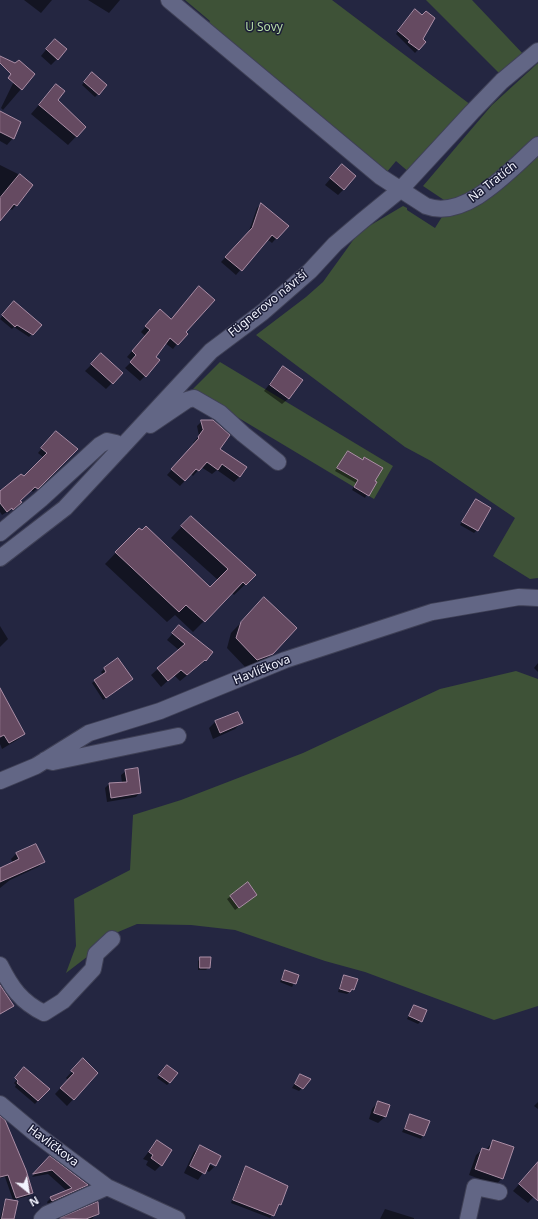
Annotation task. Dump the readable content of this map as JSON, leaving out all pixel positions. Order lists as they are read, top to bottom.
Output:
{
  "streets": {
    "street": ["Na Tratích", "Fügnerovo návrší", "Havlíčkova"]
  },
  "crossings": [
    ["Na Tratích", "Fügnerovo návrší"]
  ],
  "parks": ["U Sovy"],
  "north": "bottom right"
}
